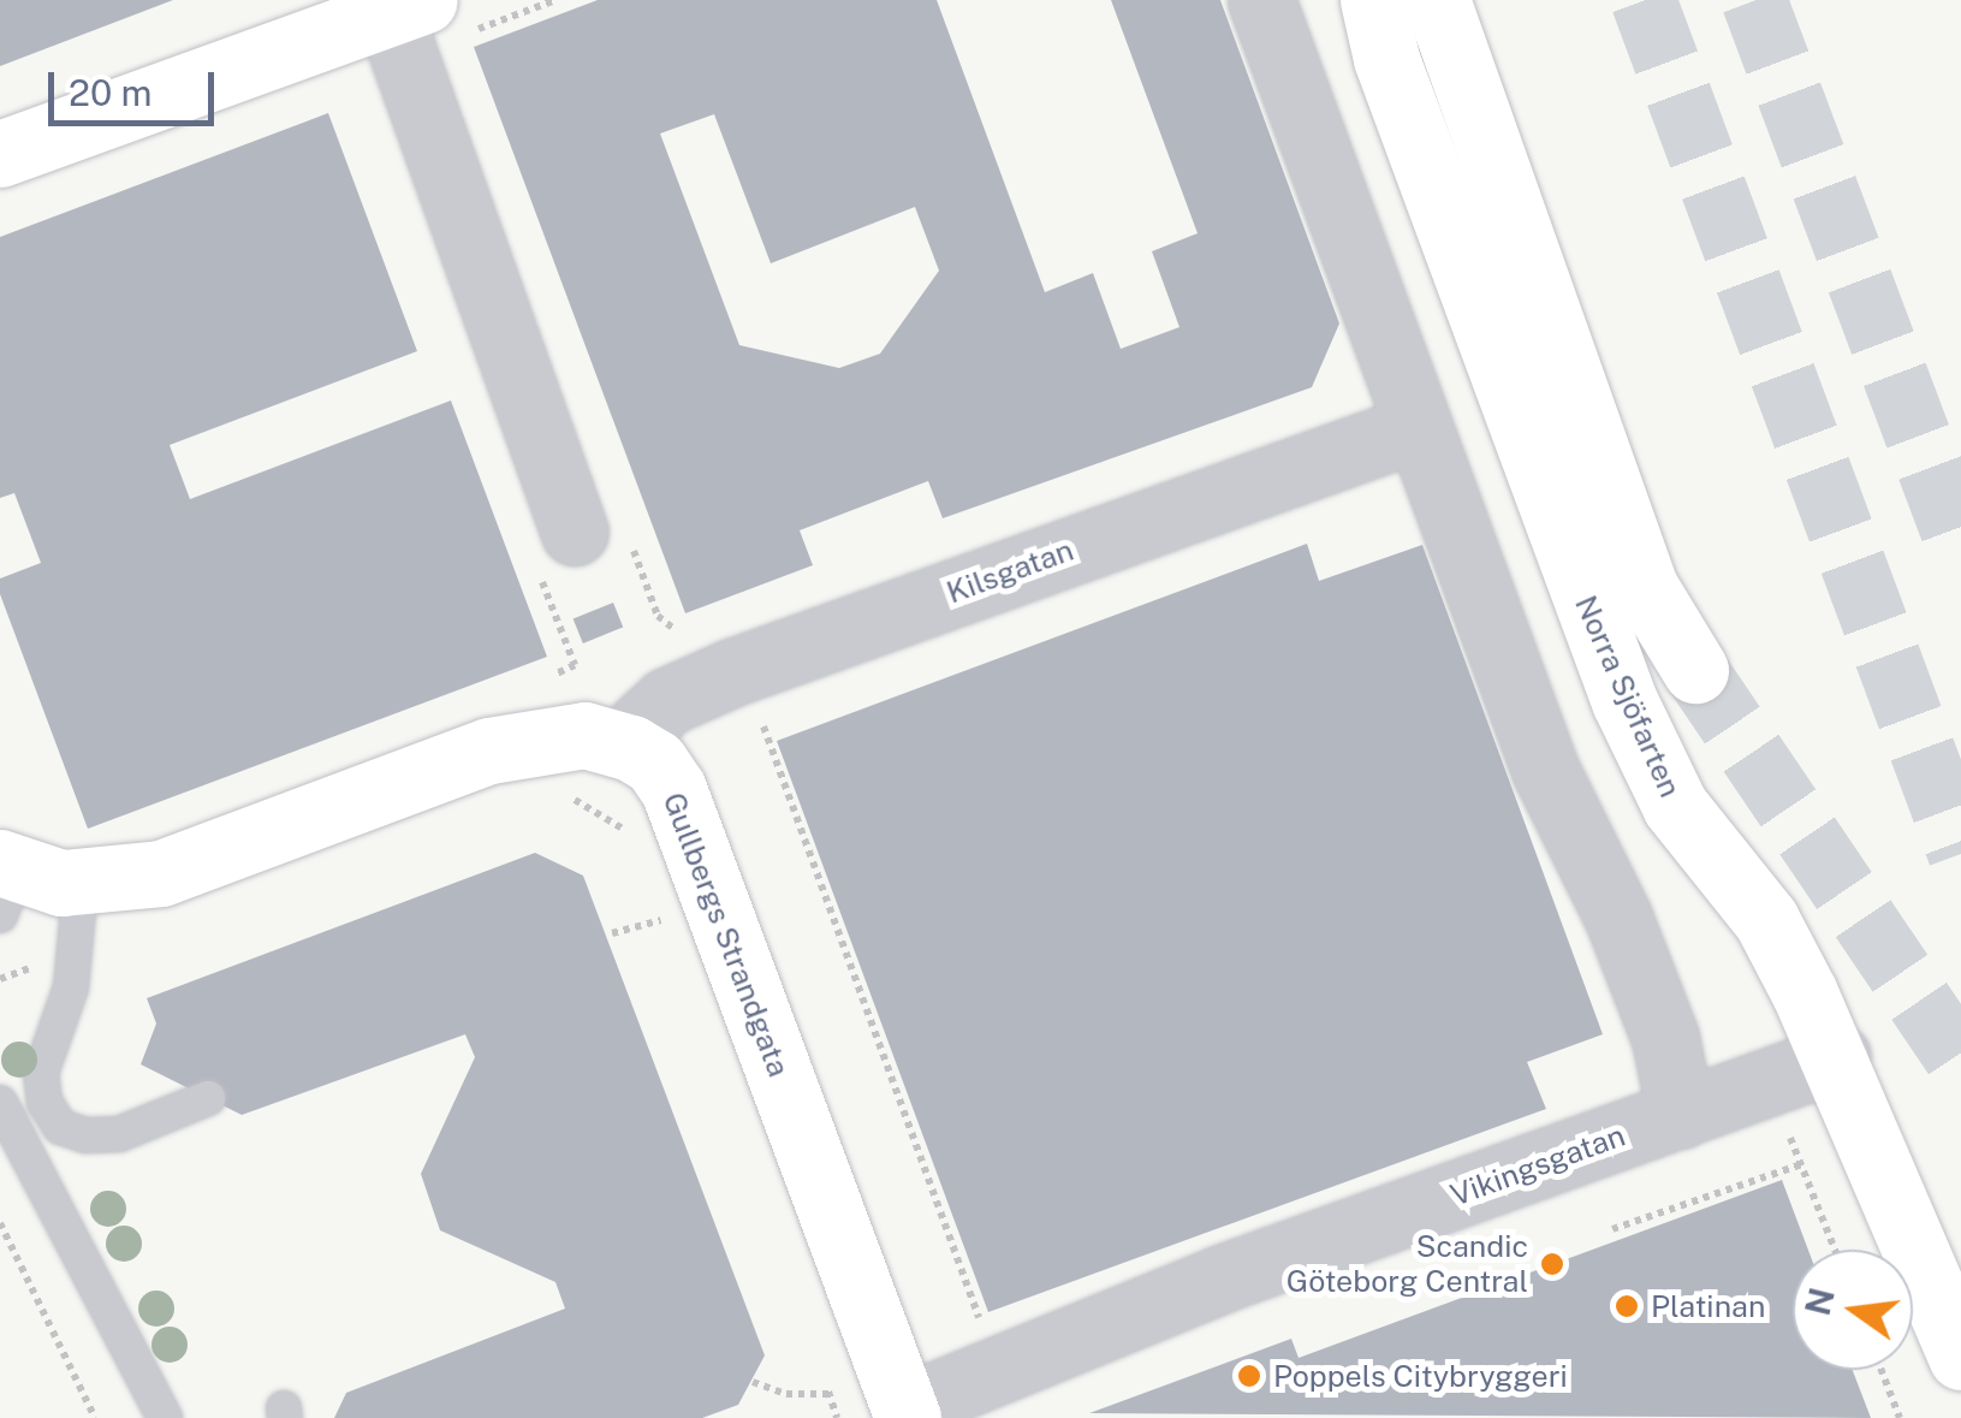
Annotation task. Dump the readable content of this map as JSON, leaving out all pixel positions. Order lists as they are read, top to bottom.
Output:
{
  "streets": {
    "main road": ["Norra Sjöfarten", "Gullbergs Strandgata"],
    "street": ["Kilsgatan", "Vikingsgatan"]
  },
  "crossings": [
    ["Kilsgatan", "Gullbergs Strandgata"],
    ["Norra Sjöfarten", "Vikingsgatan"],
    ["Gullbergs Strandgata", "Vikingsgatan"]
  ],
  "places": ["Scandic Göteborg Central", "Platinan", "Poppels Citybryggeri"],
  "scale_bar": "20 m",
  "north": "left"
}
